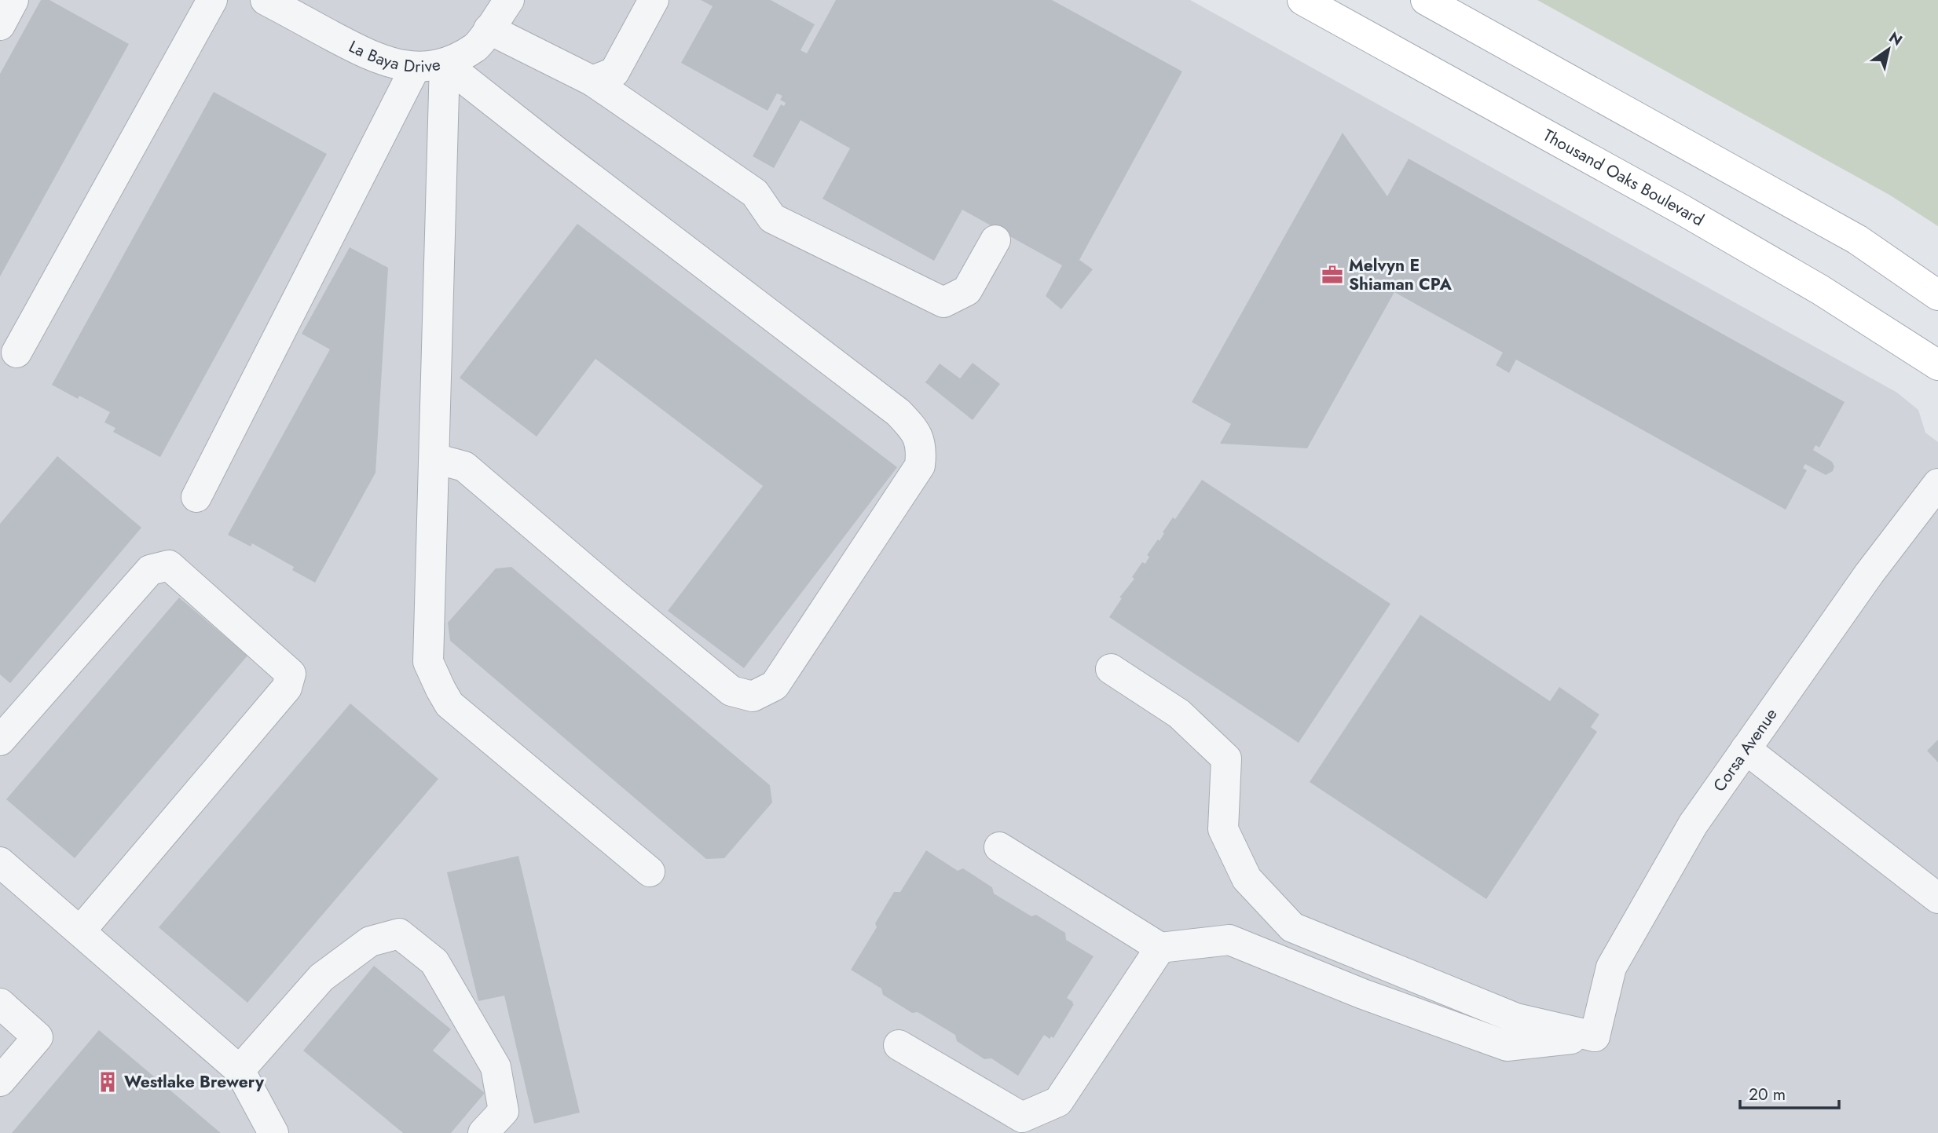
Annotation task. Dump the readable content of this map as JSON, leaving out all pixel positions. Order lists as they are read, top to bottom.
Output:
{
  "streets": {
    "main road": ["Thousand Oaks Boulevard"],
    "street": ["La Baya Drive", "Corsa Avenue"]
  },
  "places": {
    "office": ["Melvyn E Shiaman CPA"],
    "building": ["Westlake Brewery"]
  },
  "scale_bar": "20 m",
  "north": "top right"
}
